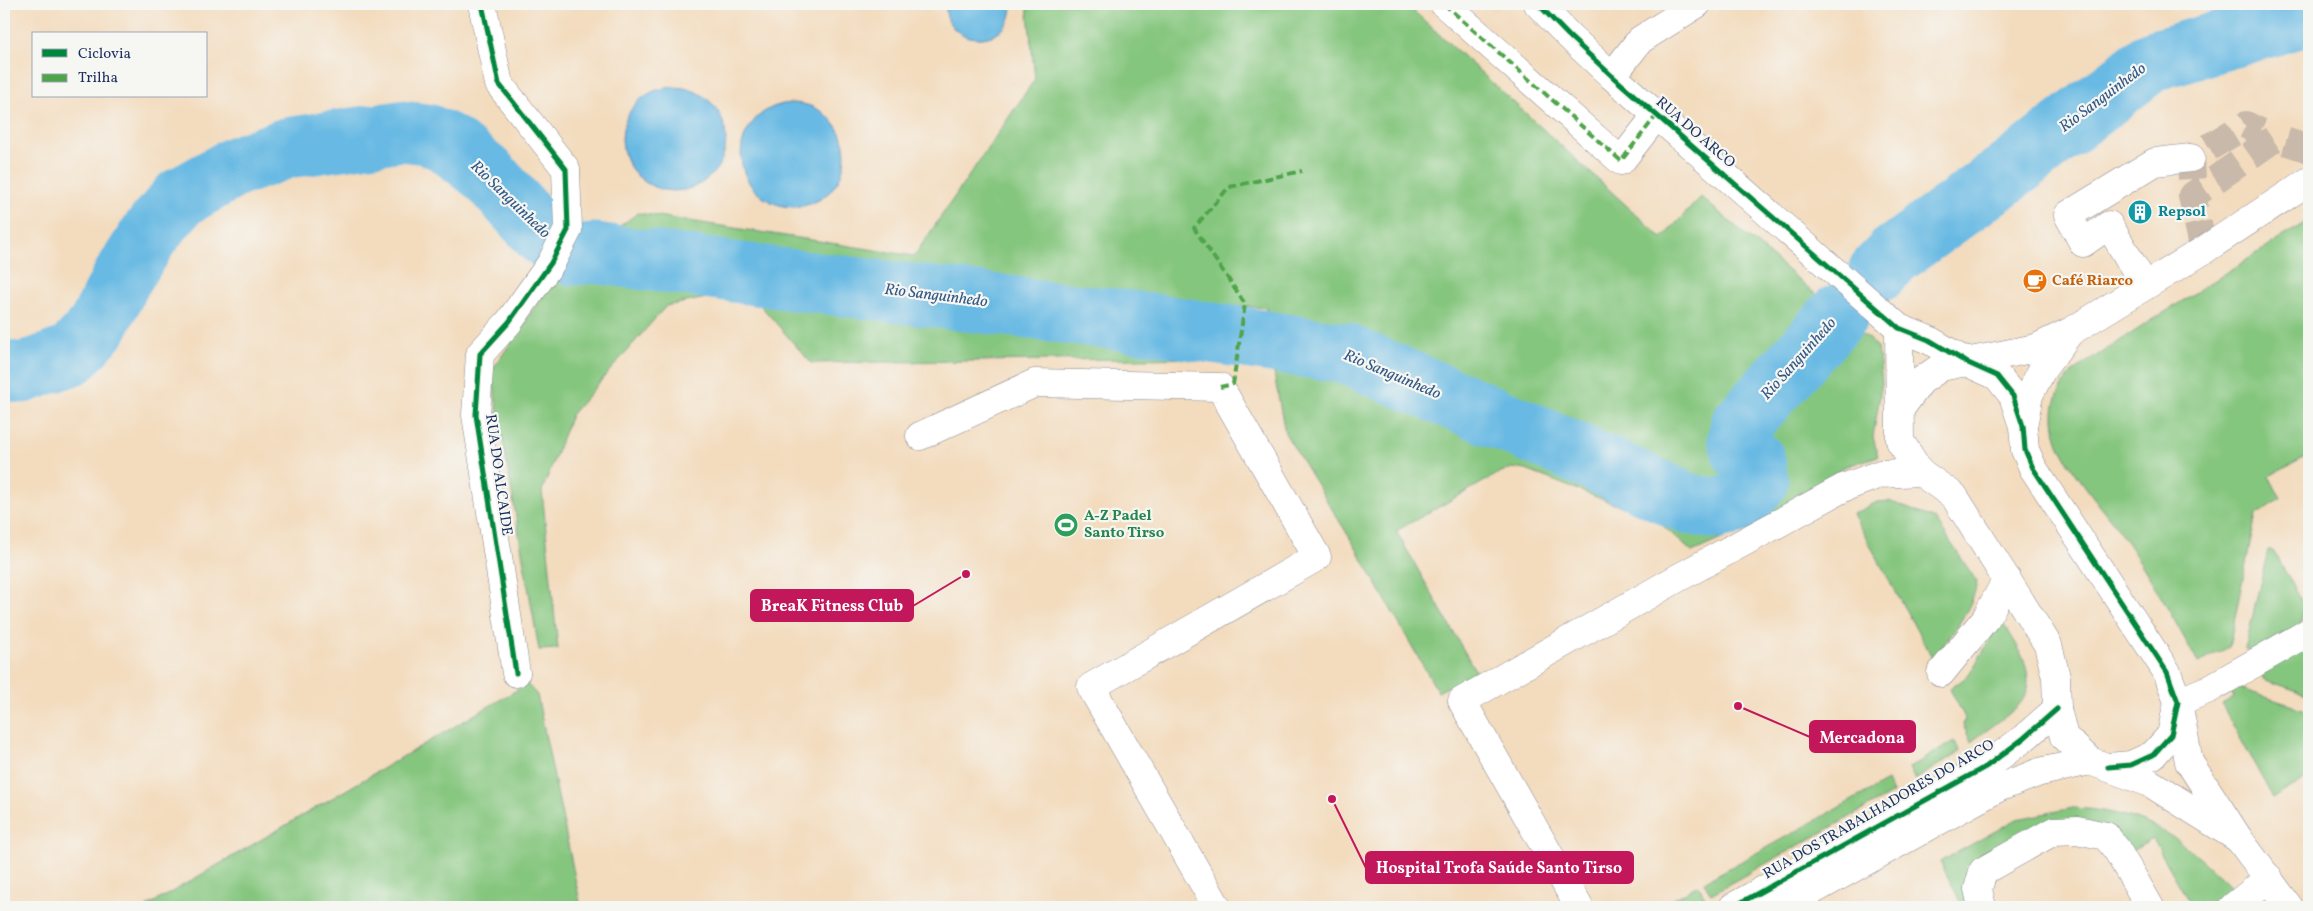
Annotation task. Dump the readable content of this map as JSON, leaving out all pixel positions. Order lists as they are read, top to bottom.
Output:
{
  "streets": {
    "street": ["RUA DO ARCO", "RUA DO ALCAIDE", "RUA DOS TRABALHADORES DO ARCO"]
  },
  "water": ["Rio Sanguinhedo"],
  "places": {
    "building": ["Repsol"],
    "cafe": ["Café Riarco"],
    "sports": ["A-Z Padel Santo Tirso"],
    "other": ["BreaK Fitness Club", "Mercadona", "Hospital Trofa Saúde Santo Tirso"]
  },
  "legend": ["Ciclovia", "Trilha"]
}
